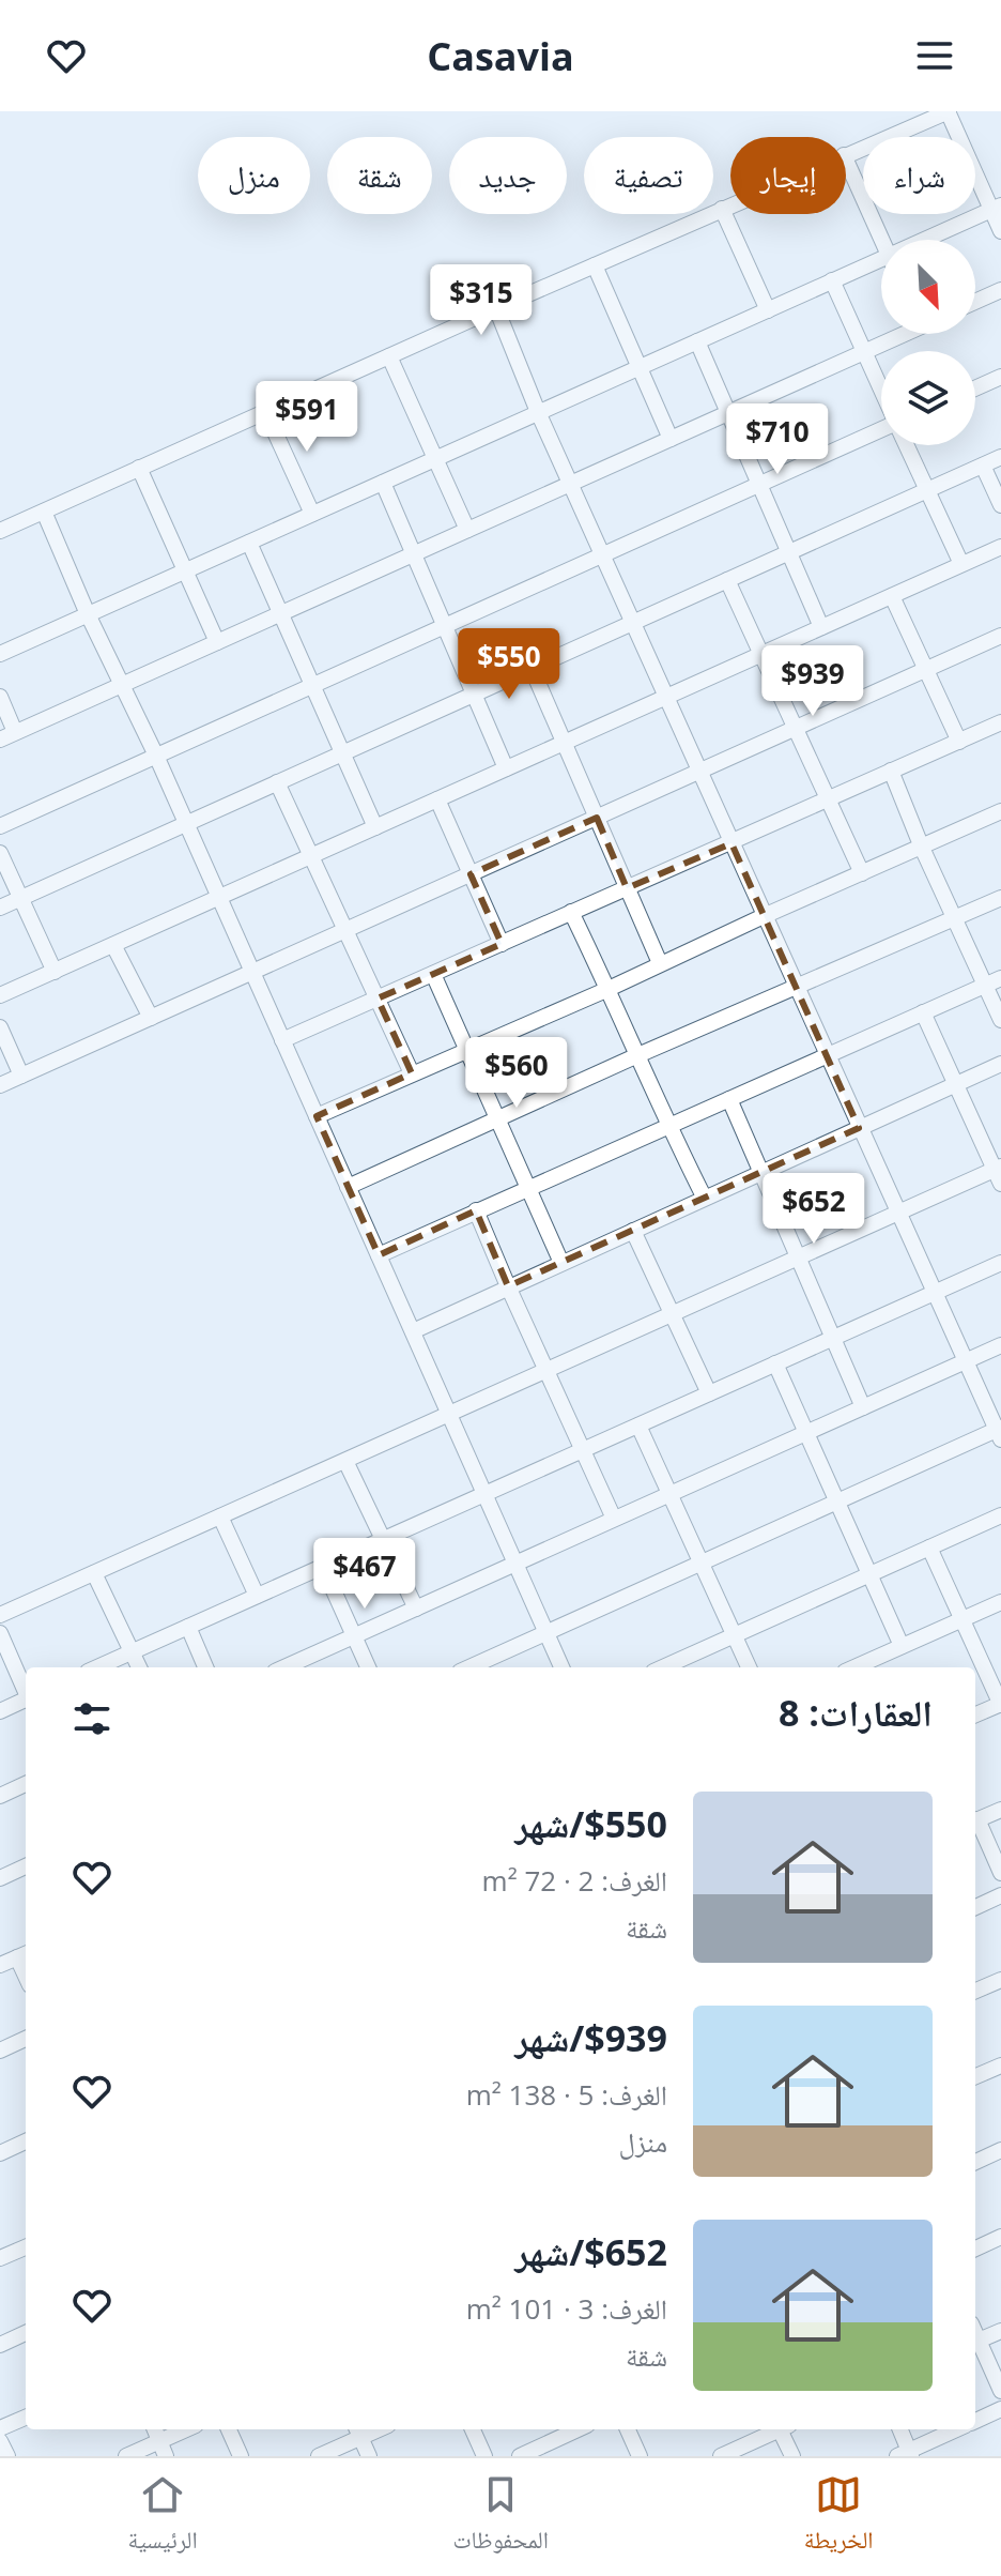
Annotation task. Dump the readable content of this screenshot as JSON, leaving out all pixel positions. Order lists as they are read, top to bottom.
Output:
{
  "north": "bottom right",
  "page": {
    "header": "Casavia",
    "chip": [
      "شراء",
      "إيجار",
      "تصفية",
      "جديد",
      "شقة",
      "منزل"
    ],
    "price": [
      "$315",
      "$591",
      "$710",
      "$550",
      "$939",
      "$560",
      "$652",
      "$467"
    ],
    "heading": "العقارات: 8",
    "list": [
      {
        "name": "$550/شهر",
        "note": "الغرف: 2 · 72 m² · شقة"
      },
      {
        "name": "$939/شهر",
        "note": "الغرف: 5 · 138 m² · منزل"
      },
      {
        "name": "$652/شهر",
        "note": "الغرف: 3 · 101 m² · شقة"
      }
    ],
    "tabs": ["الخريطة", "المحفوظات", "الرئيسية"]
  }
}
